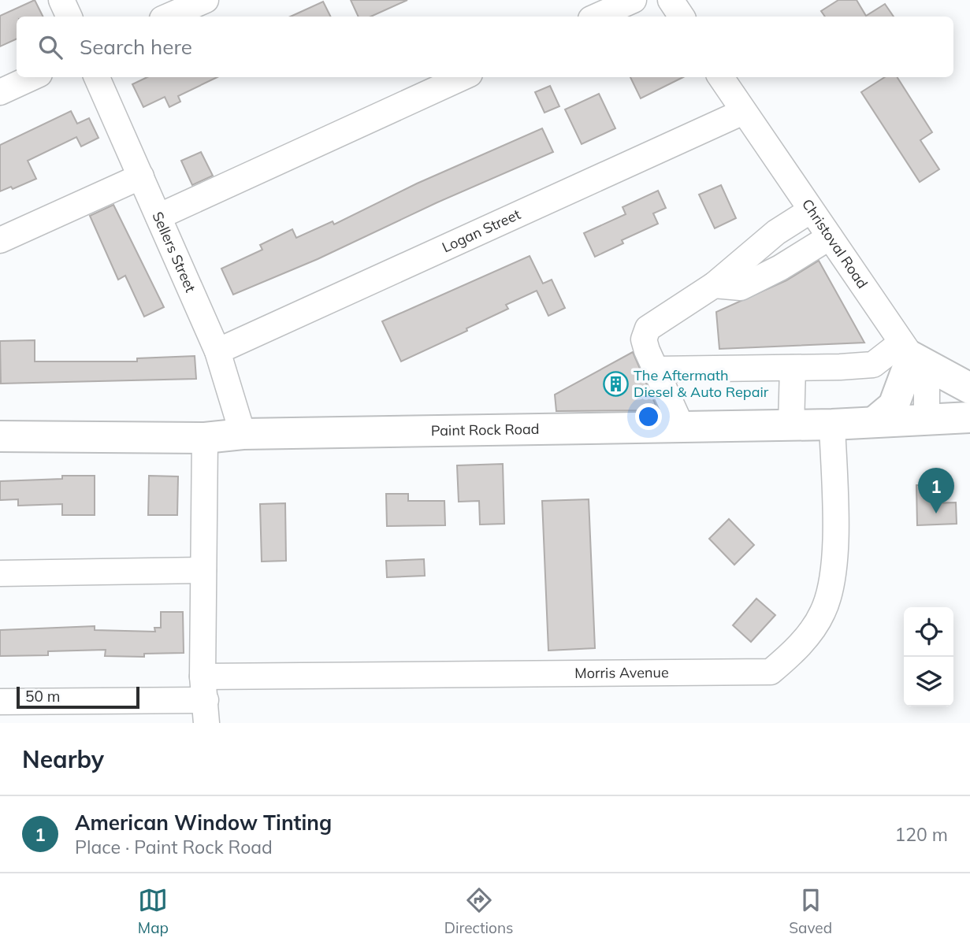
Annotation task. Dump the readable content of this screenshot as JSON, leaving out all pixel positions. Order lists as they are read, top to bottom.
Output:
{
  "streets": {
    "main road": ["Paint Rock Road"],
    "street": [
      "Logan Street",
      "Christoval Road",
      "Sellers Street",
      "Morris Avenue"
    ]
  },
  "crossings": [
    ["Logan Street", "Christoval Road"],
    ["Logan Street", "Sellers Street"],
    ["Christoval Road", "Paint Rock Road"],
    ["Sellers Street", "Paint Rock Road"],
    ["Paint Rock Road", "Morris Avenue"]
  ],
  "places": {
    "building": ["The Aftermath Diesel & Auto Repair"]
  },
  "scale_bar": "50 m",
  "page": {
    "search": "Search here",
    "pins": "1",
    "scale": "50 m",
    "heading": "Nearby",
    "list": [
      {
        "mark": "1",
        "name": "American Window Tinting",
        "note": "Place · Paint Rock Road",
        "value": "120 m"
      }
    ],
    "nav": ["Map", "Directions", "Saved"]
  }
}
